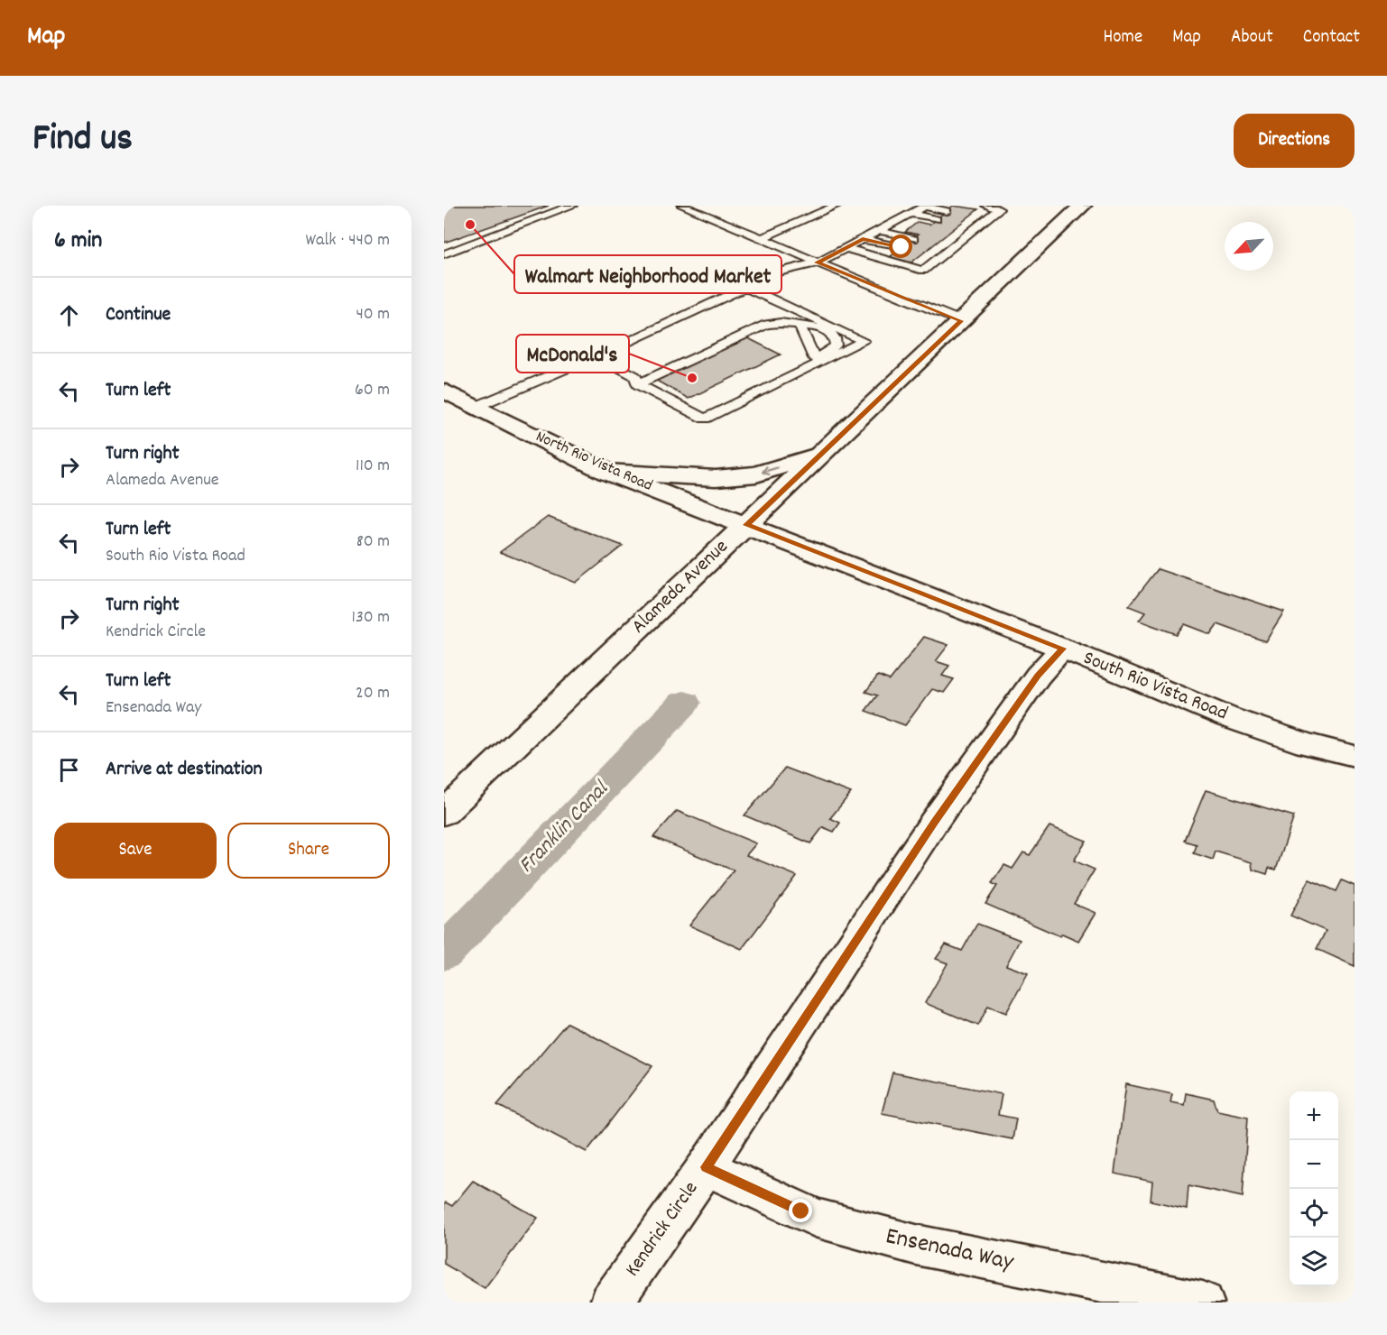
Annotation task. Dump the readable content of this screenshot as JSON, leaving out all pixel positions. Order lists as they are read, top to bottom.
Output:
{
  "streets": {
    "street": [
      "North Rio Vista Road",
      "Alameda Avenue",
      "South Rio Vista Road",
      "Kendrick Circle",
      "Ensenada Way"
    ]
  },
  "crossings": [
    ["North Rio Vista Road", "Alameda Avenue"],
    ["North Rio Vista Road", "South Rio Vista Road"],
    ["Alameda Avenue", "South Rio Vista Road"],
    ["South Rio Vista Road", "Kendrick Circle"],
    ["Kendrick Circle", "Ensenada Way"]
  ],
  "water": ["Franklin Canal"],
  "places": ["Walmart Neighborhood Market", "McDonald's"],
  "north": "bottom left",
  "page": {
    "header": "Map",
    "nav": [
      "Home",
      "Map",
      "About",
      "Contact"
    ],
    "title": "Find us",
    "buttons": [
      "Directions",
      ["Save", "Share"]
    ],
    "heading": ["6 min", "Walk · 440 m"],
    "list": [
      ["Continue", "40 m"],
      ["Turn left", "60 m"],
      ["Turn right", "Alameda Avenue", "110 m"],
      ["Turn left", "South Rio Vista Road", "80 m"],
      ["Turn right", "Kendrick Circle", "130 m"],
      ["Turn left", "Ensenada Way", "20 m"],
      "Arrive at destination"
    ],
    "map_buttons": ["+", "−"]
  }
}
